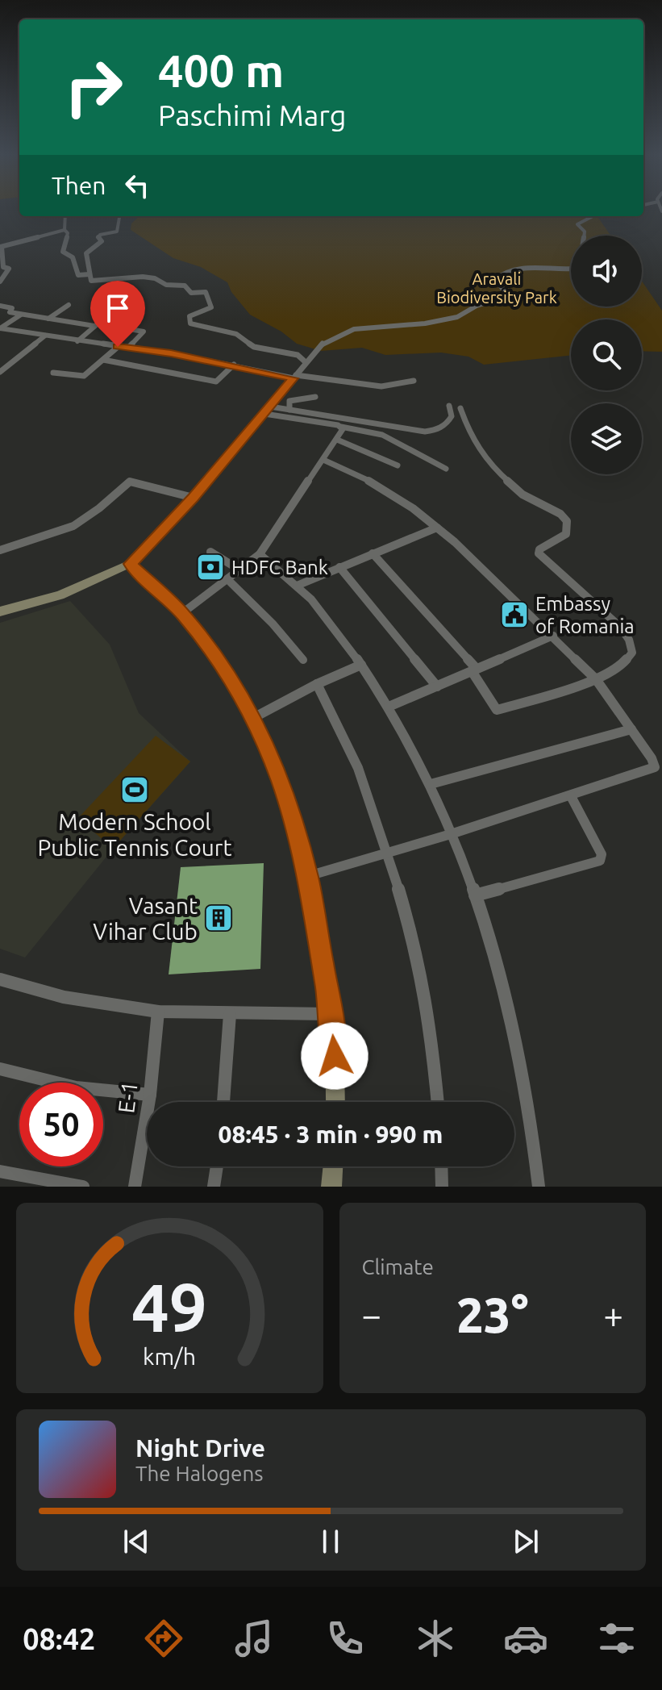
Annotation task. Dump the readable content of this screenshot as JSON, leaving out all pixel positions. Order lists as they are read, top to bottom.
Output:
{
  "streets": {
    "street": ["E-1"]
  },
  "parks": ["Aravali Biodiversity Park"],
  "places": {
    "bank": ["HDFC Bank"],
    "public building": ["Embassy of Romania"],
    "sports": ["Modern School Public Tennis Court"],
    "building": ["Vasant Vihar Club"]
  },
  "page": {
    "turn": ["400 m", "Paschimi Marg"],
    "then": "Then",
    "limit": "50",
    "trip": "08:45 · 3 min · 990 m",
    "tile": "Climate",
    "heat": ["−", "23°", "+"],
    "song": ["Night Drive", "The Halogens"],
    "tabs": "08:42",
    "gauge": ["49", "km/h"]
  }
}
